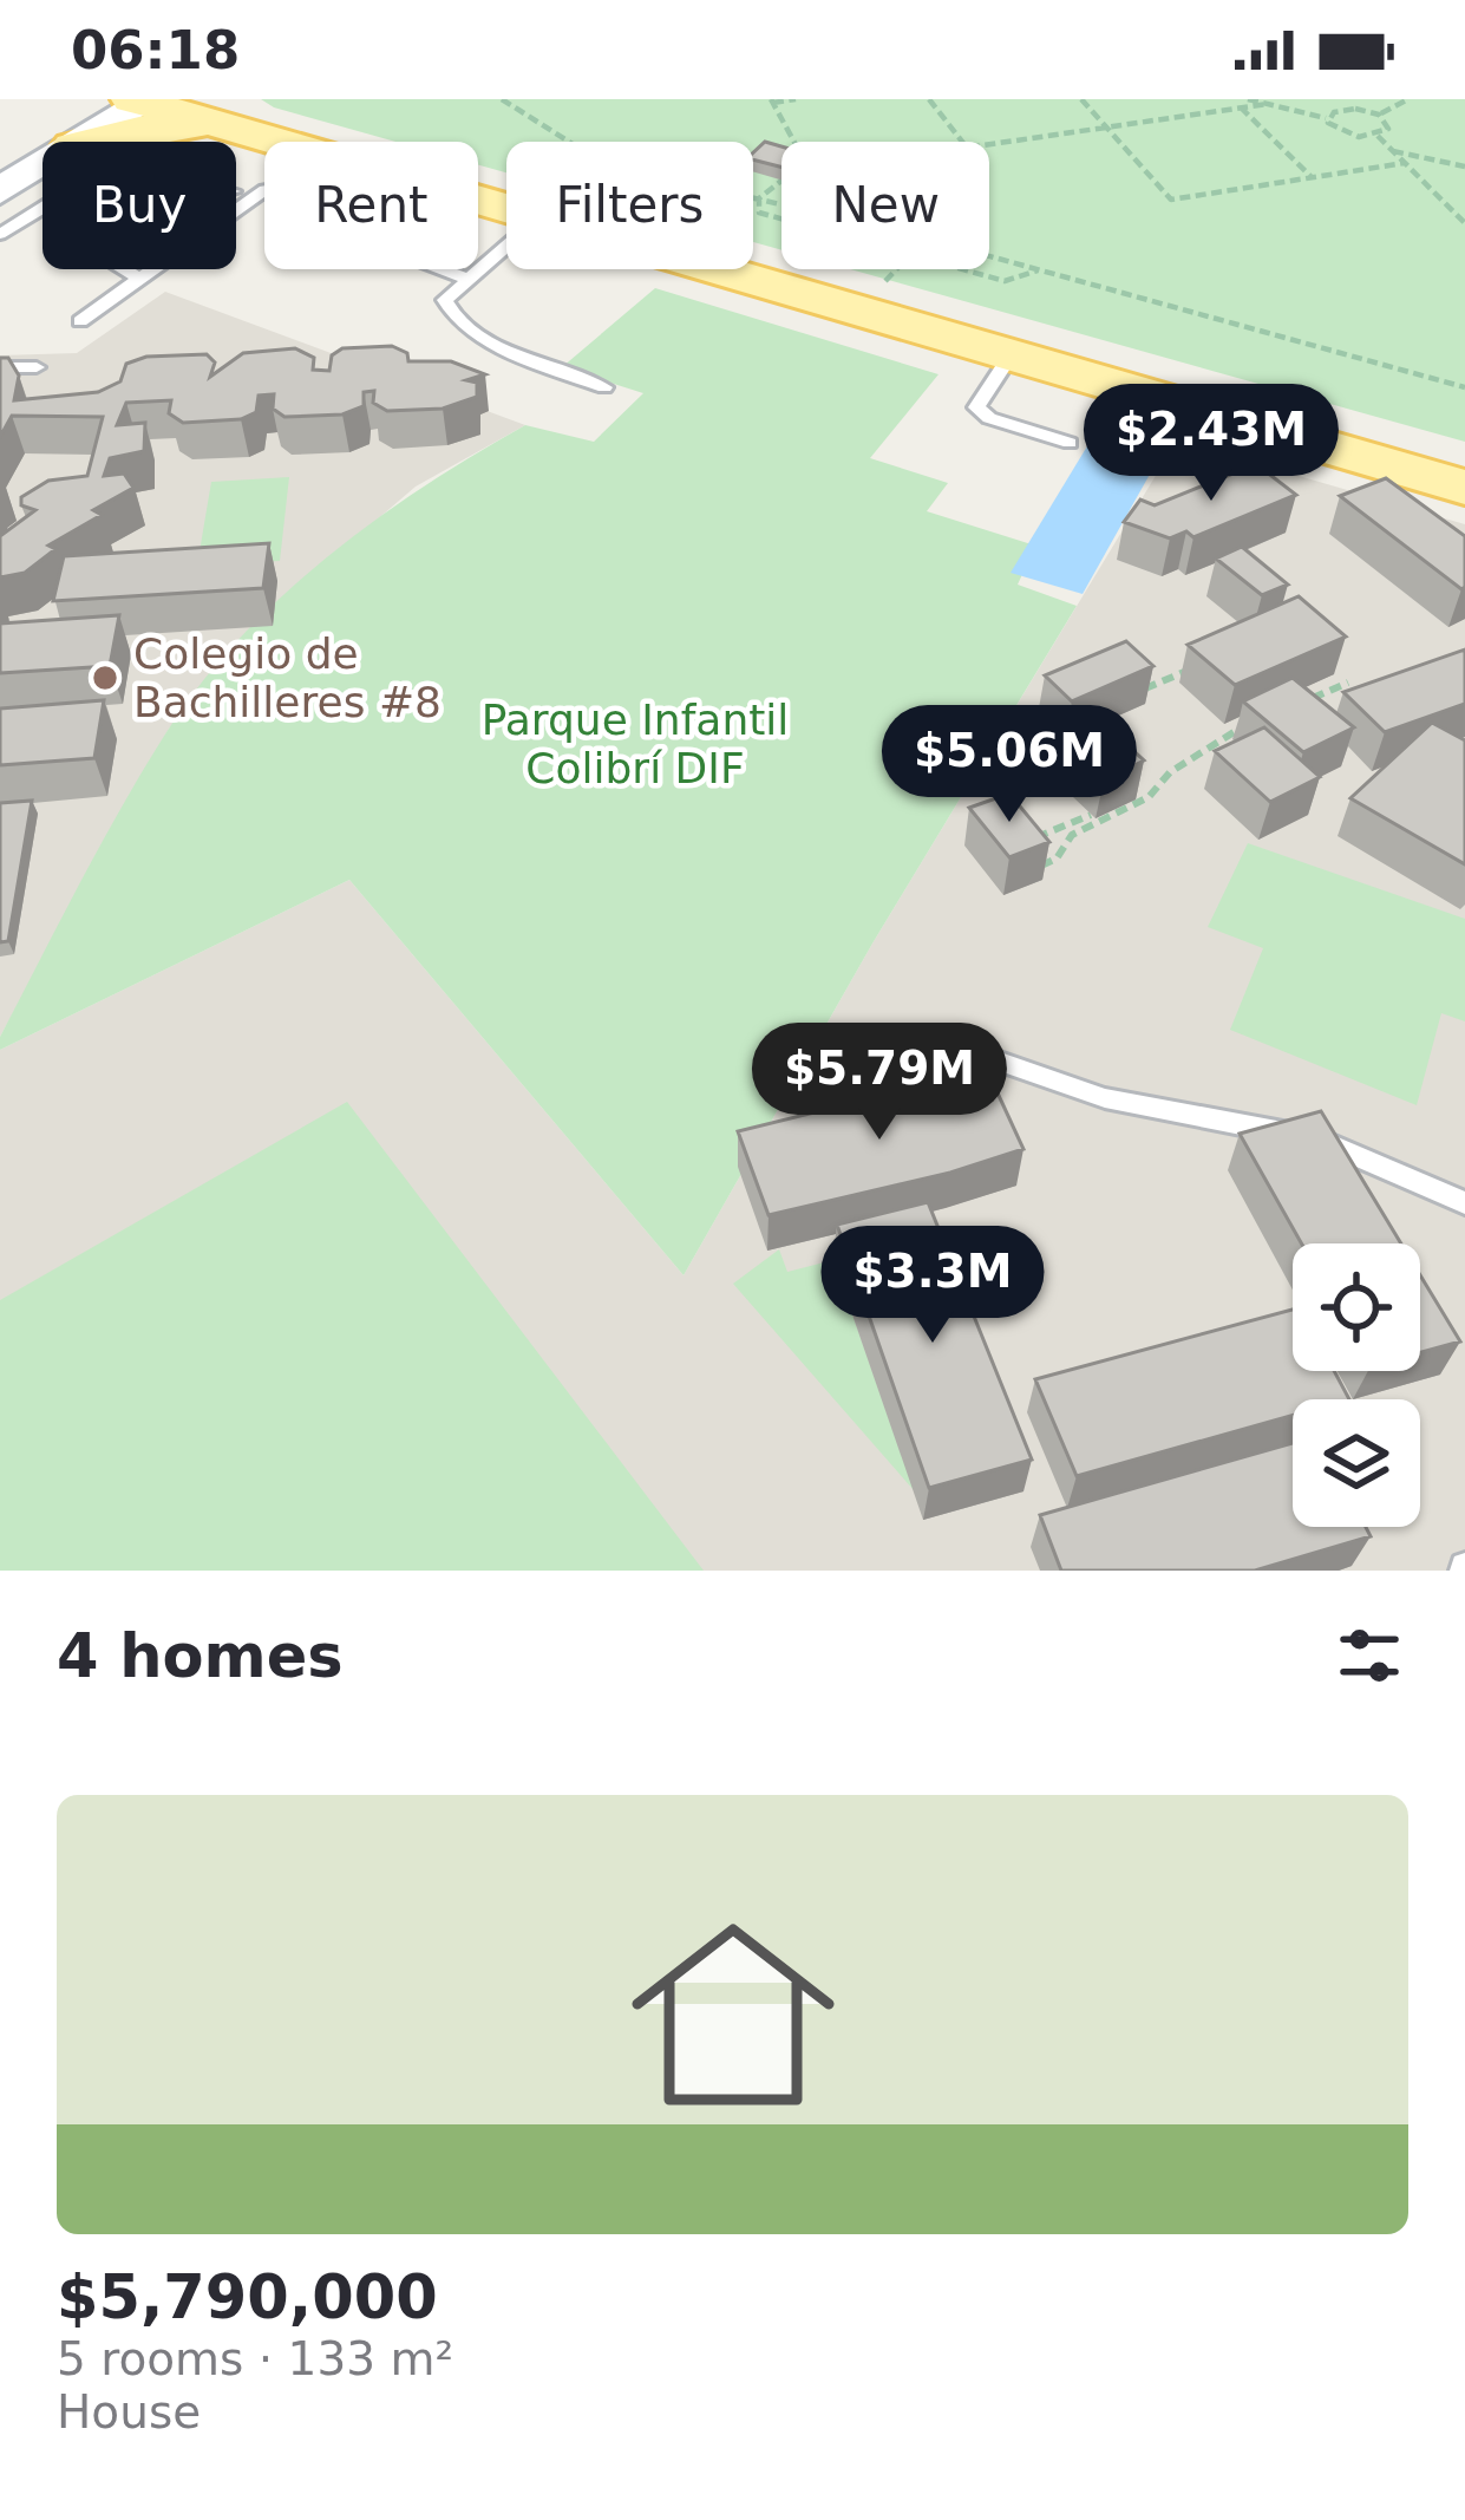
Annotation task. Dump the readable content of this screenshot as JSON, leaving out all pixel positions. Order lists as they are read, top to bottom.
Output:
{
  "parks": ["Parque Infantil Colibrí DIF"],
  "places": ["Colegio de Bachilleres #8"],
  "page": {
    "status": "06:18",
    "chip": [
      "Buy",
      "Rent",
      "Filters",
      "New"
    ],
    "price": [
      "$2.43M",
      "$5.06M",
      "$5.79M",
      "$3.3M"
    ],
    "heading": "4 homes",
    "list": [
      {
        "name": "$5,790,000",
        "note": "5 rooms · 133 m² · House"
      }
    ]
  }
}
